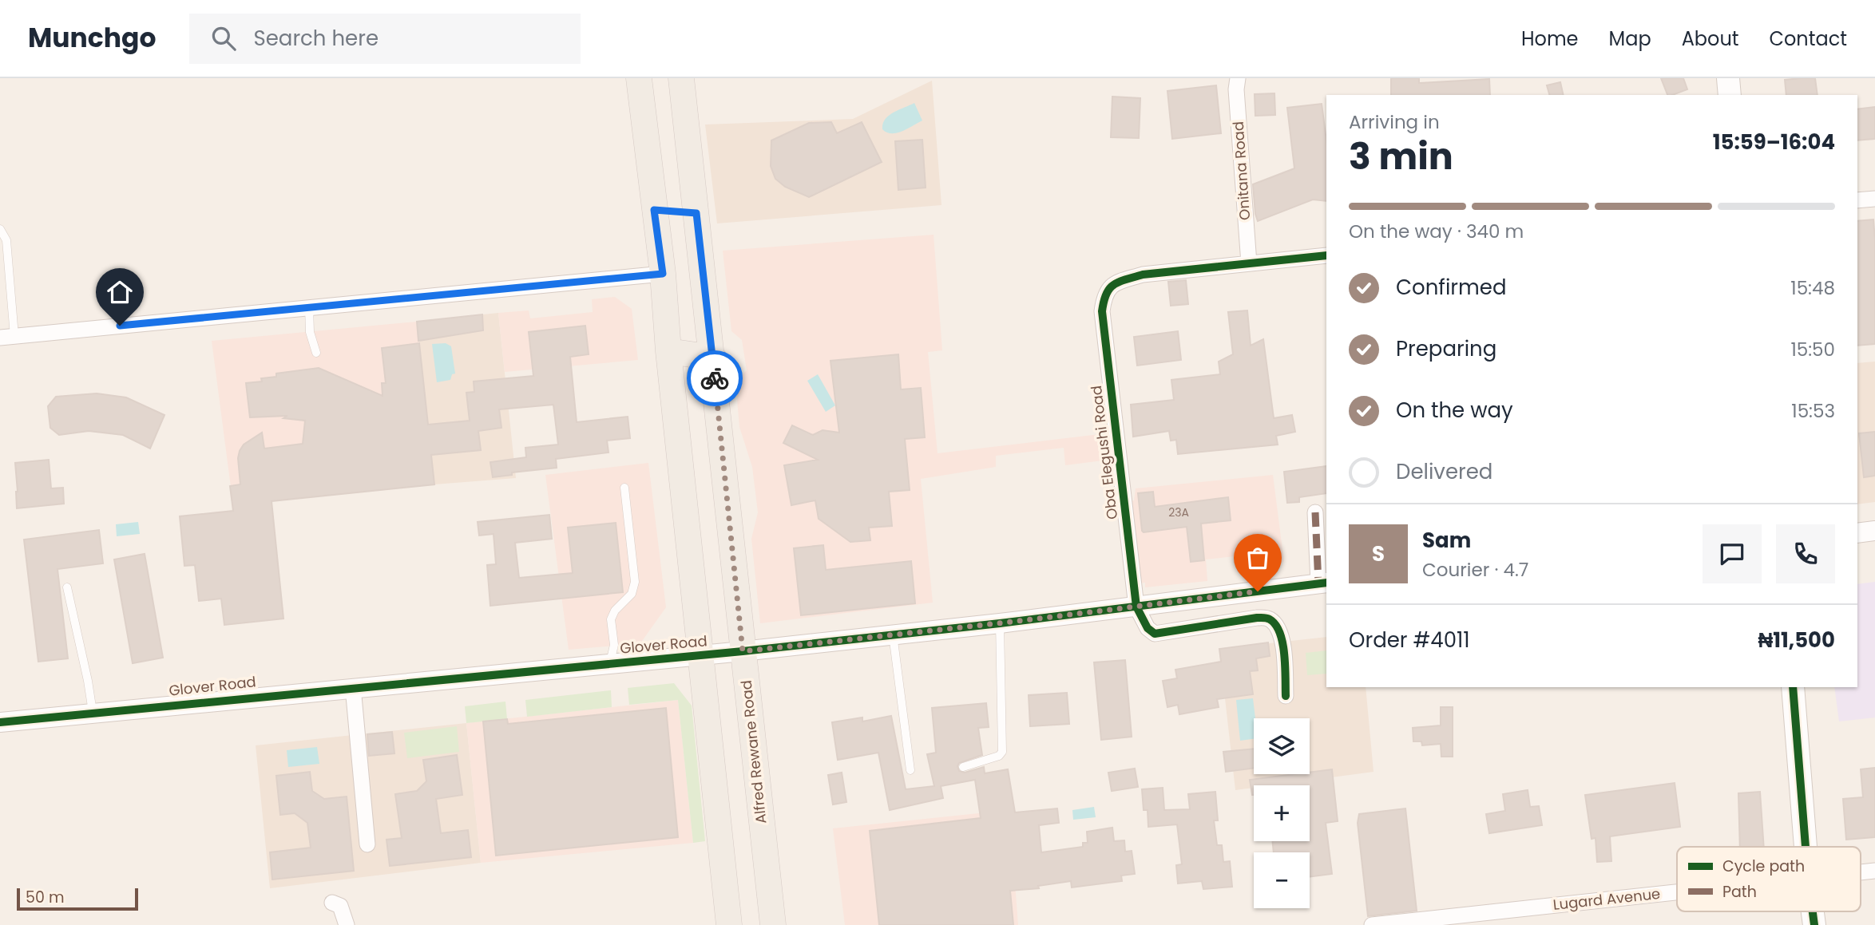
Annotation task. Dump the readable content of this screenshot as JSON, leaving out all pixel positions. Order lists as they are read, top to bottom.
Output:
{
  "streets": {
    "main road": ["Alfred Rewane Road"],
    "street": [
      "Onitana Road",
      "Oba Elegushi Road",
      "Glover Road",
      "Lugard Avenue"
    ]
  },
  "crossings": [
    ["Onitana Road", "Oba Elegushi Road"],
    ["Oba Elegushi Road", "Glover Road"],
    ["Glover Road", "Alfred Rewane Road"]
  ],
  "house_numbers": ["23A"],
  "legend": ["Cycle path", "Path"],
  "scale_bar": "50 m",
  "page": {
    "header": "Munchgo",
    "search": "Search here",
    "nav": [
      "Home",
      "Map",
      "About",
      "Contact"
    ],
    "heading": ["3 min", "Arriving in", "15:59–16:04"],
    "panel": [
      "Sam",
      "Courier · 4.7",
      "Order #4011",
      "₦11,500"
    ],
    "bar": "On the way · 340 m",
    "list": [
      ["Confirmed", "15:48"],
      ["Preparing", "15:50"],
      ["On the way", "15:53"],
      "Delivered"
    ],
    "round": "S",
    "map_buttons": ["+", "−"],
    "scale": "50 m"
  }
}
